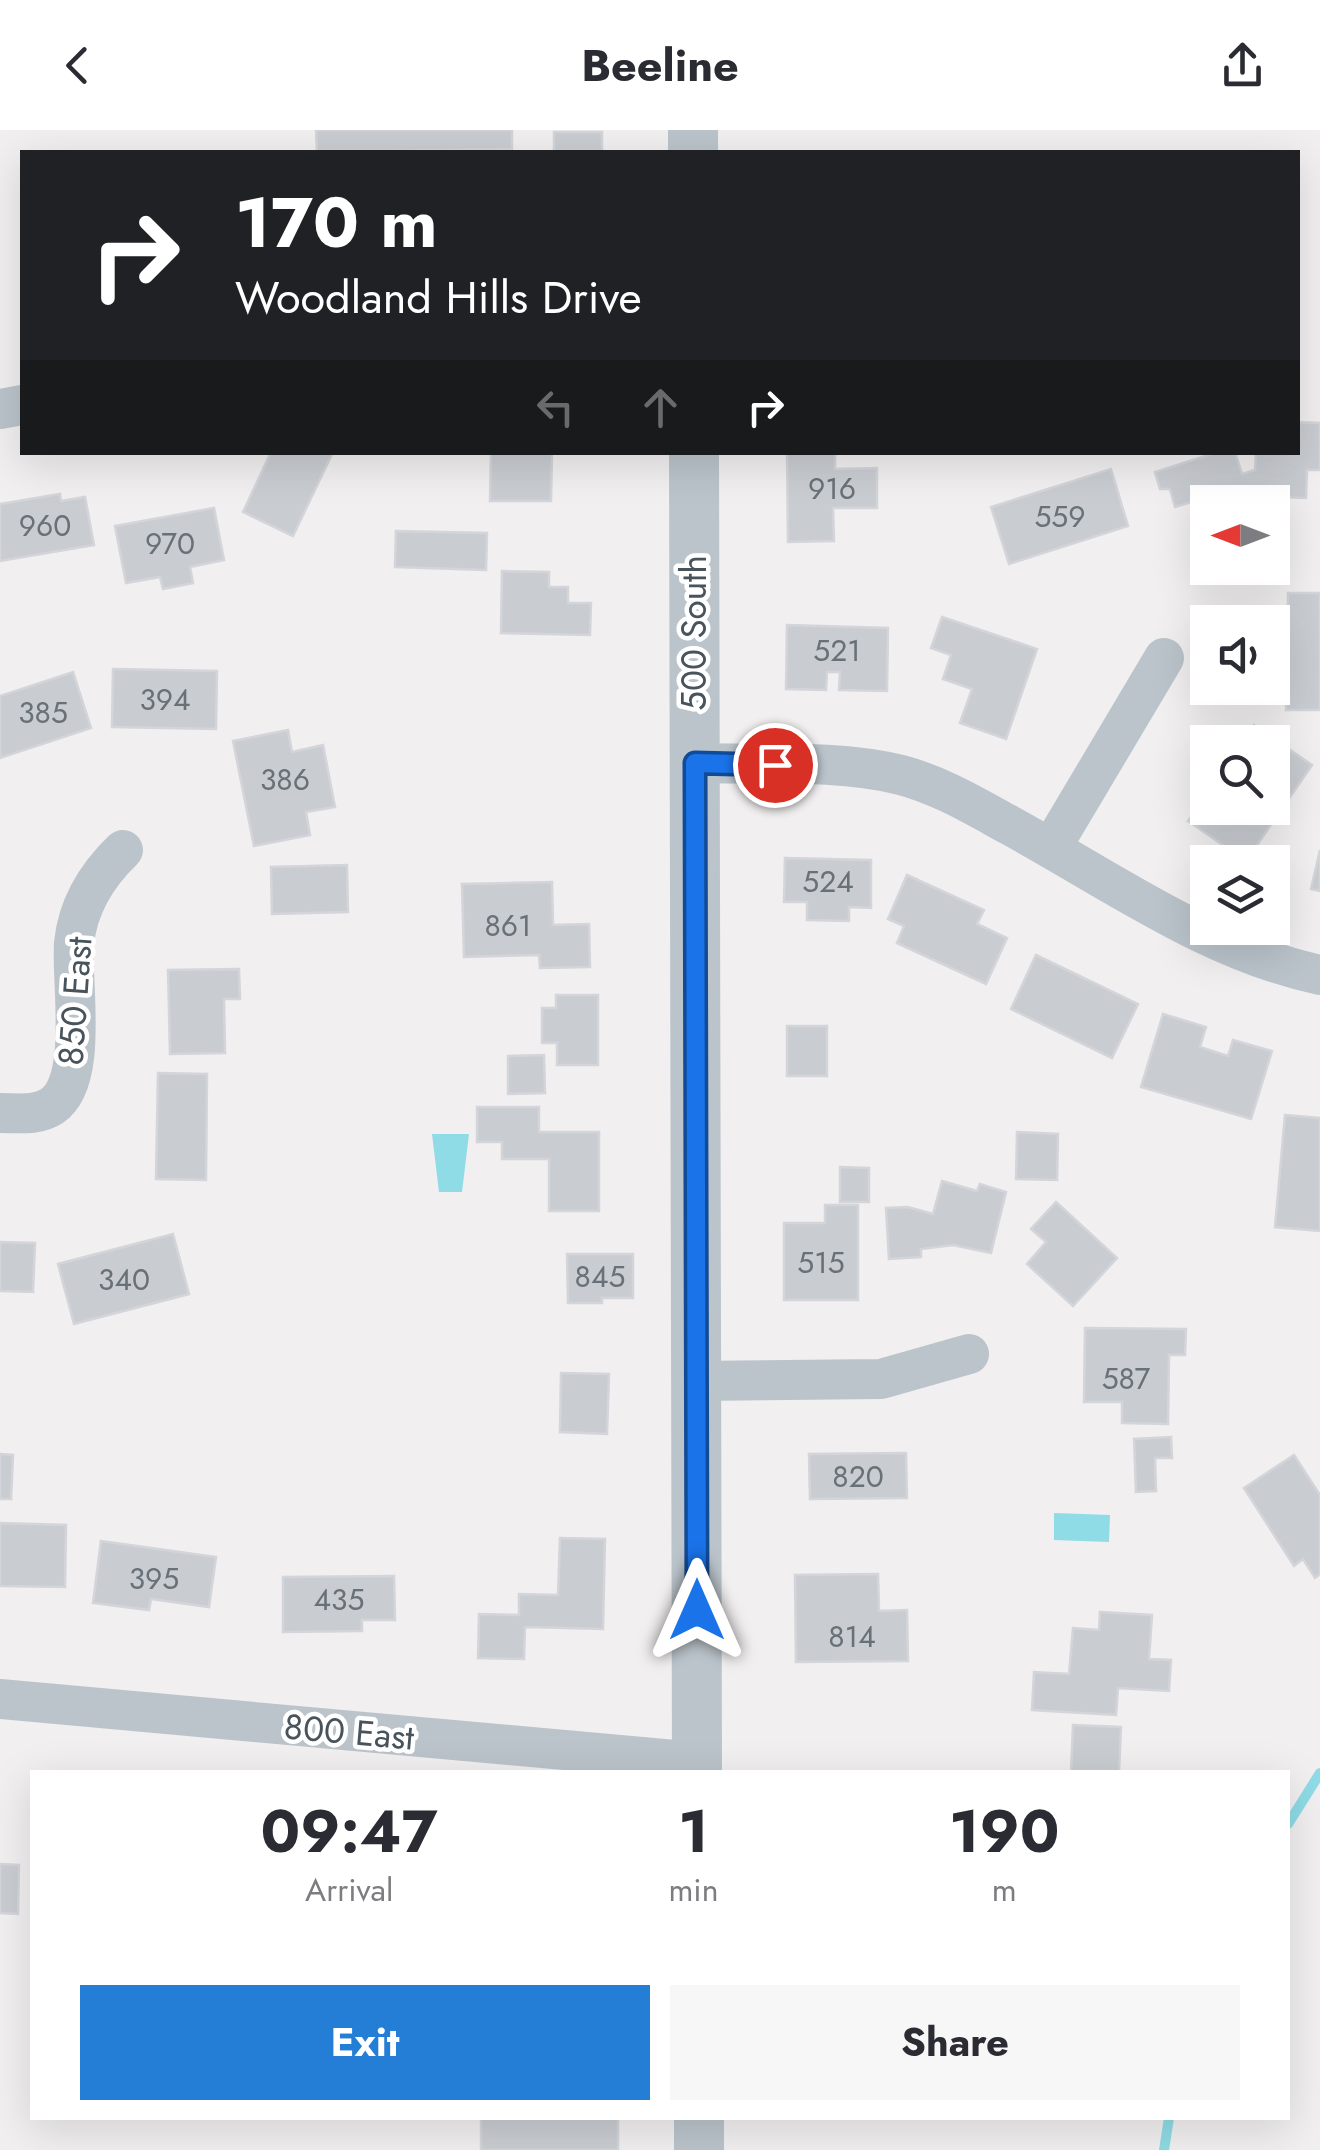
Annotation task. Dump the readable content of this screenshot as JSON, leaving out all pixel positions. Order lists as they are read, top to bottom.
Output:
{
  "streets": {
    "street": ["500 South", "850 East", "800 East"]
  },
  "crossings": [
    ["500 South", "800 East"]
  ],
  "house_numbers": [
    "916",
    "559",
    "960",
    "970",
    "521",
    "394",
    "385",
    "386",
    "524",
    "861",
    "515",
    "845",
    "340",
    "587",
    "820",
    "395",
    "435",
    "814"
  ],
  "north": "left",
  "page": {
    "header": "Beeline",
    "turn": ["170 m", "Woodland Hills Drive"],
    "eta": [
      "09:47",
      "Arrival",
      "1",
      "min",
      "190",
      "m"
    ],
    "buttons": ["Exit", "Share"]
  }
}
